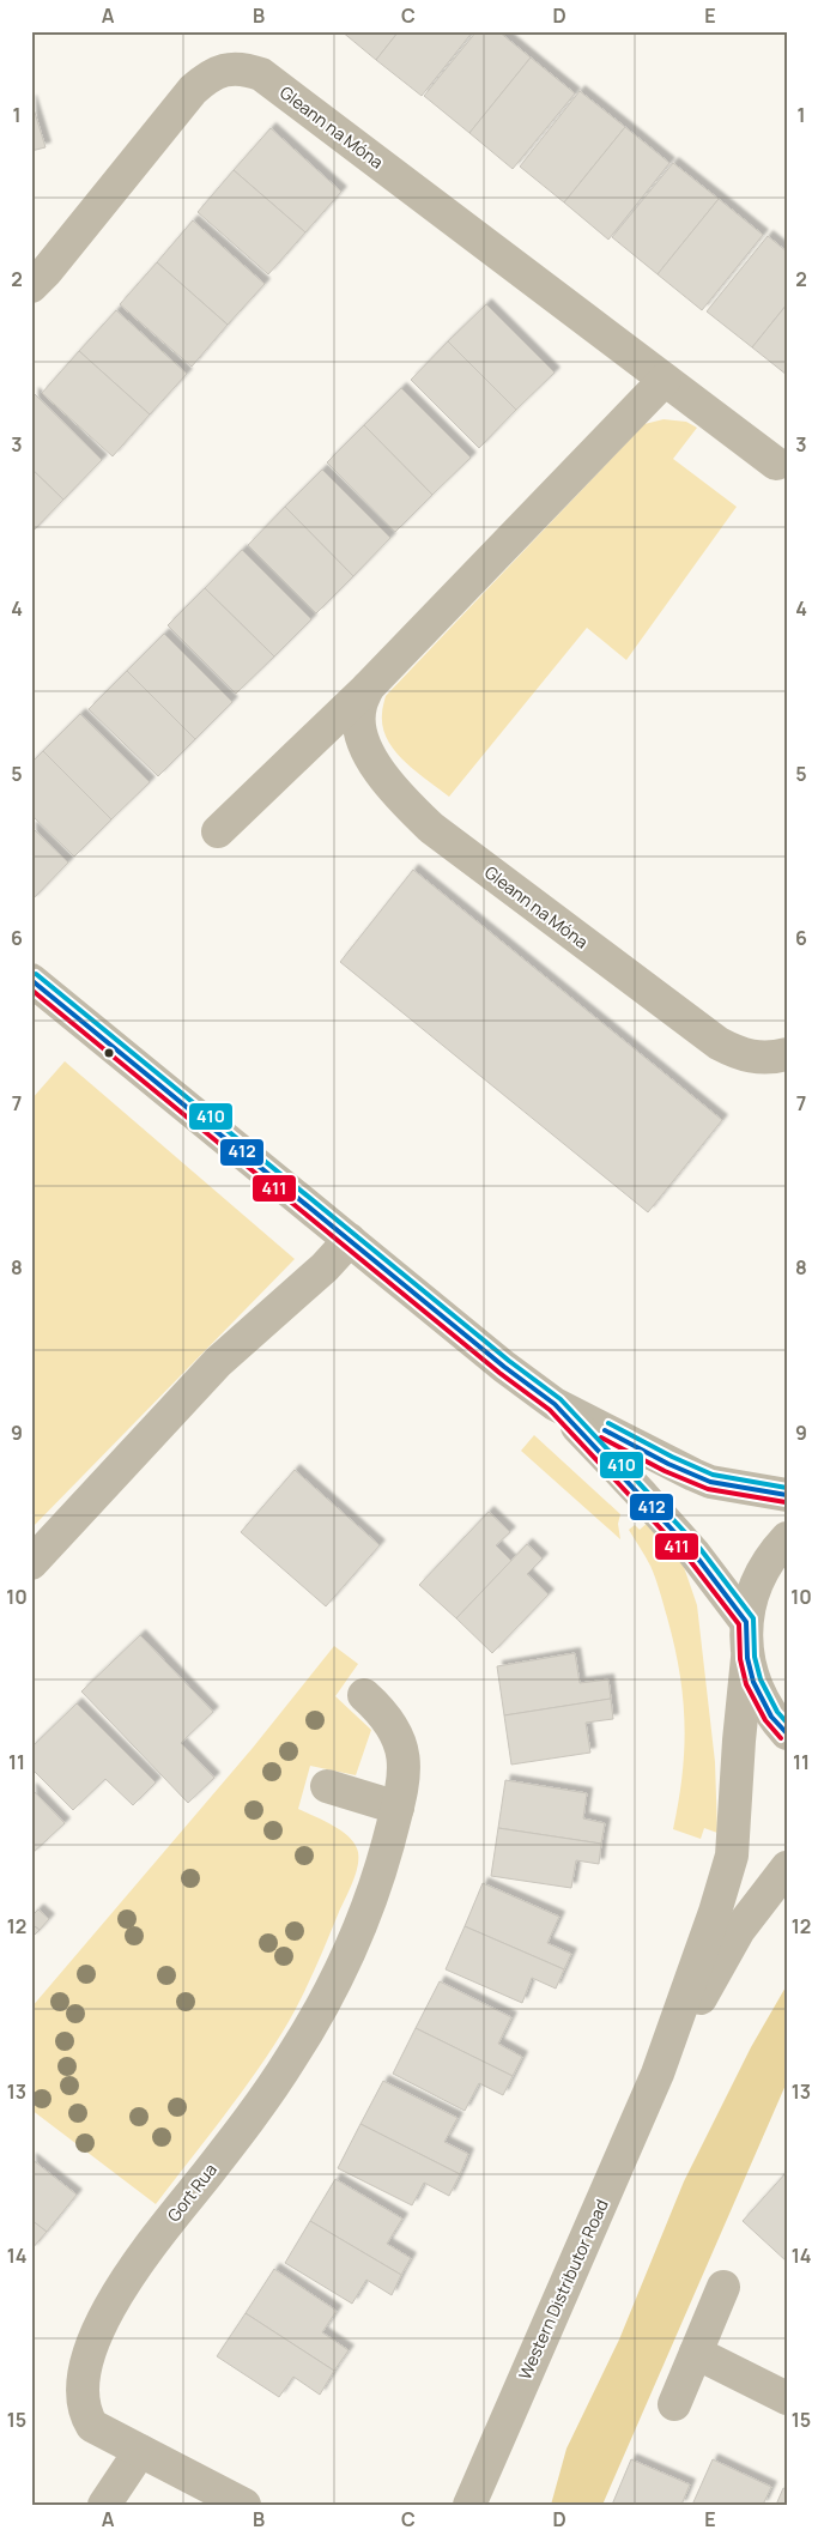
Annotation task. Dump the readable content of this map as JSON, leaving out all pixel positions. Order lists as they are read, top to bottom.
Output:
{
  "streets": {
    "street": ["Gleann na Móna", "Gort Rua", "Western Distributor Road"]
  },
  "lines": ["transit line 410", "transit line 412", "transit line 411"],
  "grid": {
    "columns": [
      "A",
      "B",
      "C",
      "D",
      "E"
    ],
    "rows": [
      "1",
      "2",
      "3",
      "4",
      "5",
      "6",
      "7",
      "8",
      "9",
      "10",
      "11",
      "12",
      "13",
      "14",
      "15"
    ]
  }
}
